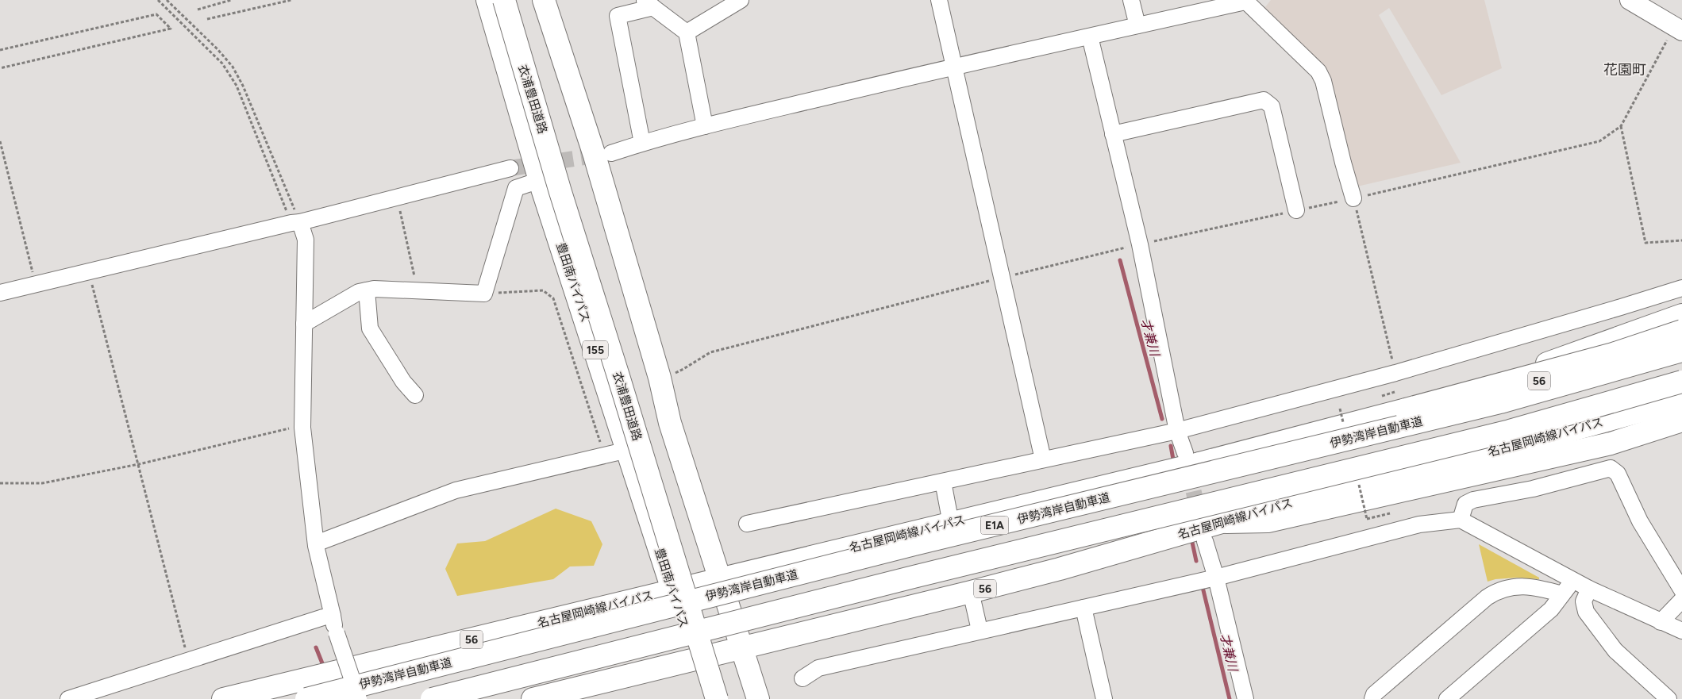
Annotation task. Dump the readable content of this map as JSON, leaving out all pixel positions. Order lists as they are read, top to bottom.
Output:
{
  "streets": {
    "main road": [
      "衣浦豊田道路",
      "豊田南バイパス",
      "155",
      "56",
      "伊勢湾岸自動車道",
      "名古屋岡崎線バイパス",
      "E1A"
    ]
  },
  "crossings": [
    ["豊田南バイパス", "名古屋岡崎線バイパス"],
    ["56", "名古屋岡崎線バイパス"]
  ],
  "districts": ["花園町"],
  "water": ["才兼川"]
}
